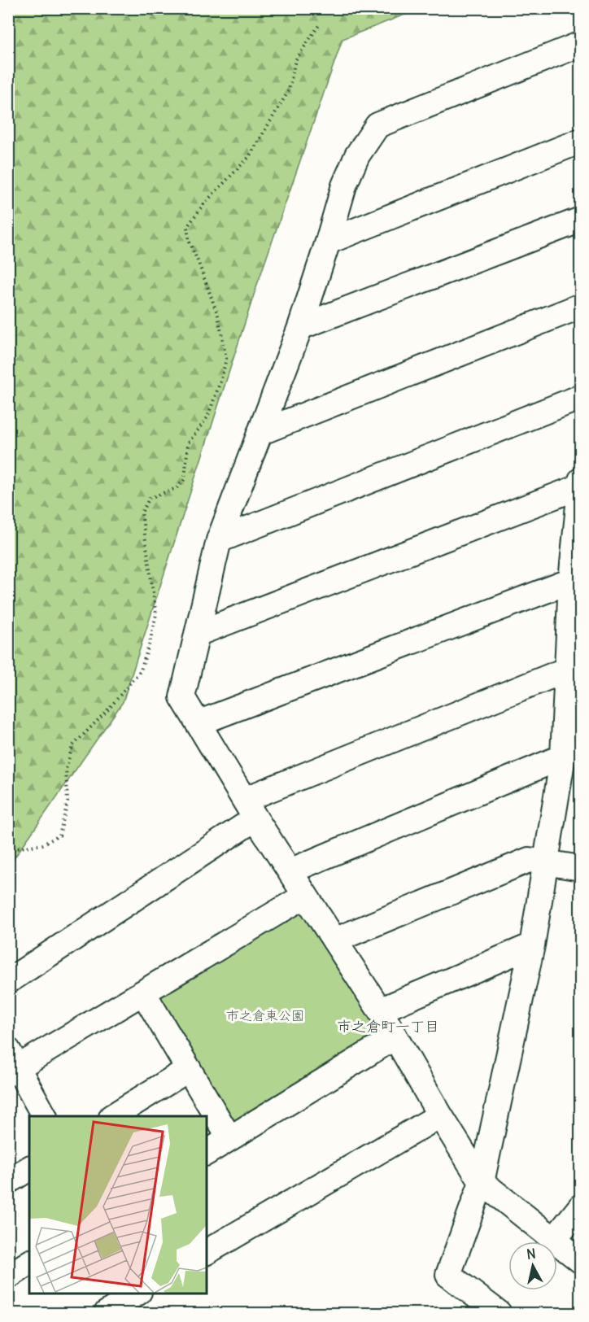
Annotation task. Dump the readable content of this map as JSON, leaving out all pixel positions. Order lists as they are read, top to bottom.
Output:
{
  "districts": ["市之倉町一丁目"],
  "parks": ["市之倉東公園"],
  "north": "top"
}
